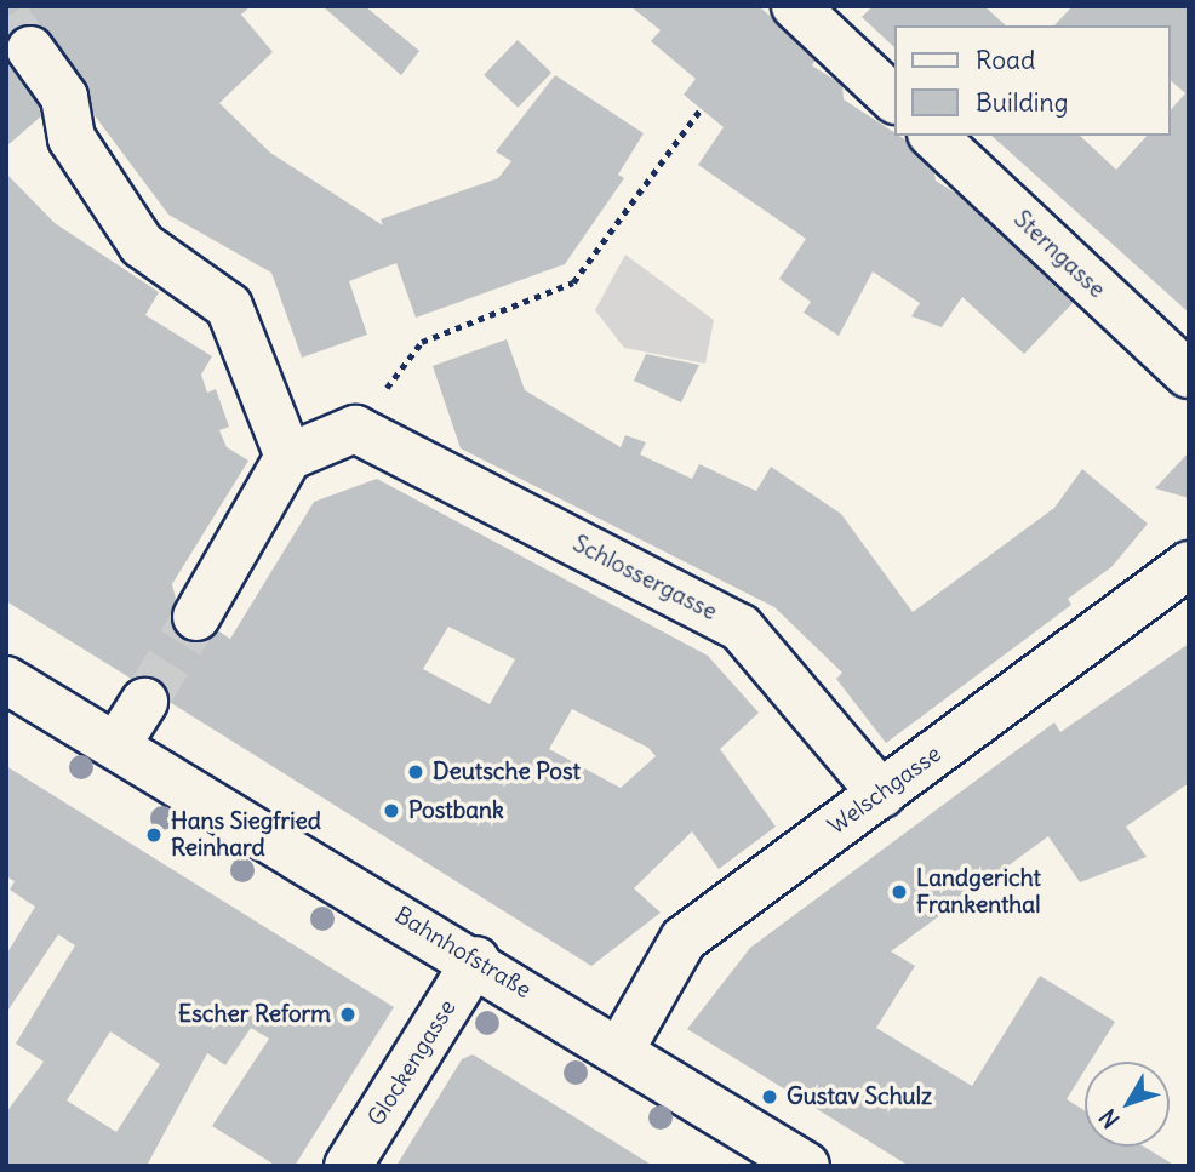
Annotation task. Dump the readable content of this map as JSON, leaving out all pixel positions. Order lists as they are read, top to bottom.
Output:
{
  "streets": {
    "street": [
      "Sterngasse",
      "Schlossergasse",
      "Welschgasse",
      "Bahnhofstraße",
      "Glockengasse"
    ]
  },
  "crossings": [
    ["Schlossergasse", "Welschgasse"],
    ["Welschgasse", "Bahnhofstraße"],
    ["Bahnhofstraße", "Glockengasse"]
  ],
  "places": [
    "Deutsche Post",
    "Postbank",
    "Hans Siegfried Reinhard",
    "Landgericht Frankenthal",
    "Escher Reform",
    "Gustav Schulz"
  ],
  "legend": ["Road", "Building"],
  "north": "bottom left"
}
